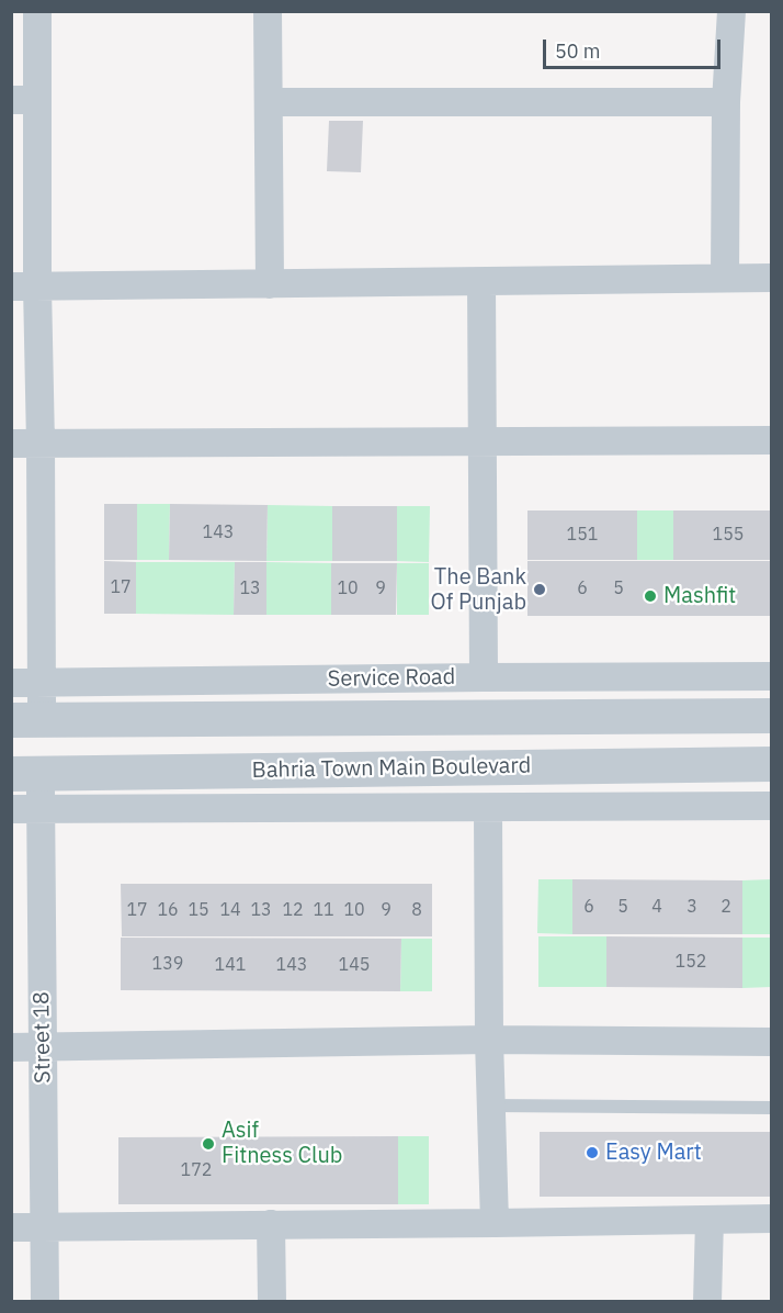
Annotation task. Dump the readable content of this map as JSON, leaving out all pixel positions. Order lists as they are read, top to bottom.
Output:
{
  "streets": {
    "street": ["Service Road", "Bahria Town Main Boulevard", "Street 18"]
  },
  "crossings": [
    ["Bahria Town Main Boulevard", "Street 18"]
  ],
  "places": [
    "The Bank Of Punjab",
    "Mashfit",
    "Asif Fitness Club",
    "Easy Mart"
  ],
  "house_numbers": [
    "143",
    "151",
    "155",
    "17",
    "13",
    "10",
    "9",
    "6",
    "5",
    "6",
    "5",
    "4",
    "3",
    "2",
    "17",
    "16",
    "15",
    "14",
    "13",
    "12",
    "11",
    "10",
    "9",
    "8",
    "152",
    "139",
    "141",
    "143",
    "145",
    "172"
  ],
  "scale_bar": "50 m"
}
